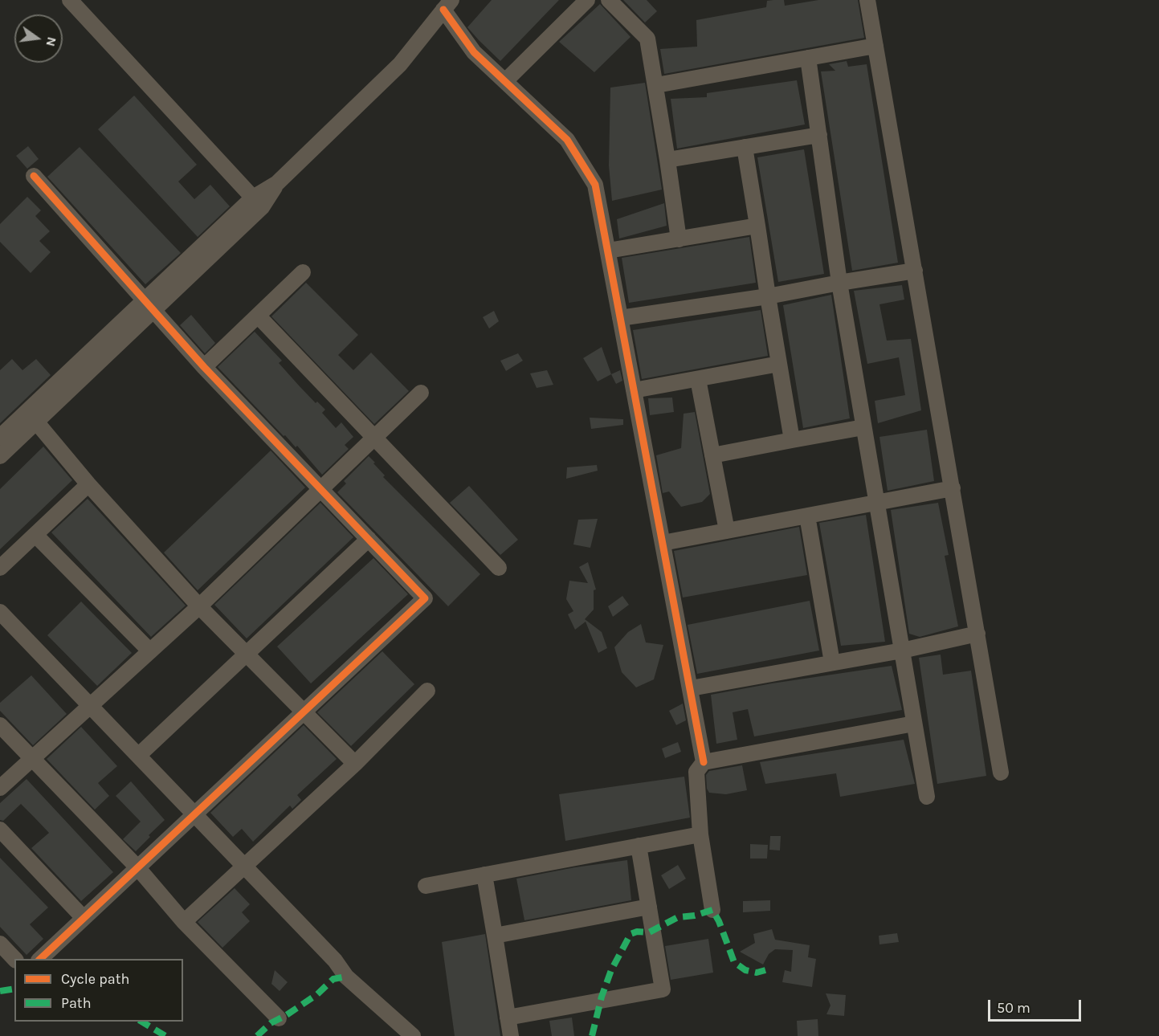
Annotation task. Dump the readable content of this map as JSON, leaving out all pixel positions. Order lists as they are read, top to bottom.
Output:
{
  "legend": ["Cycle path", "Path"],
  "scale_bar": "50 m",
  "north": "right"
}
